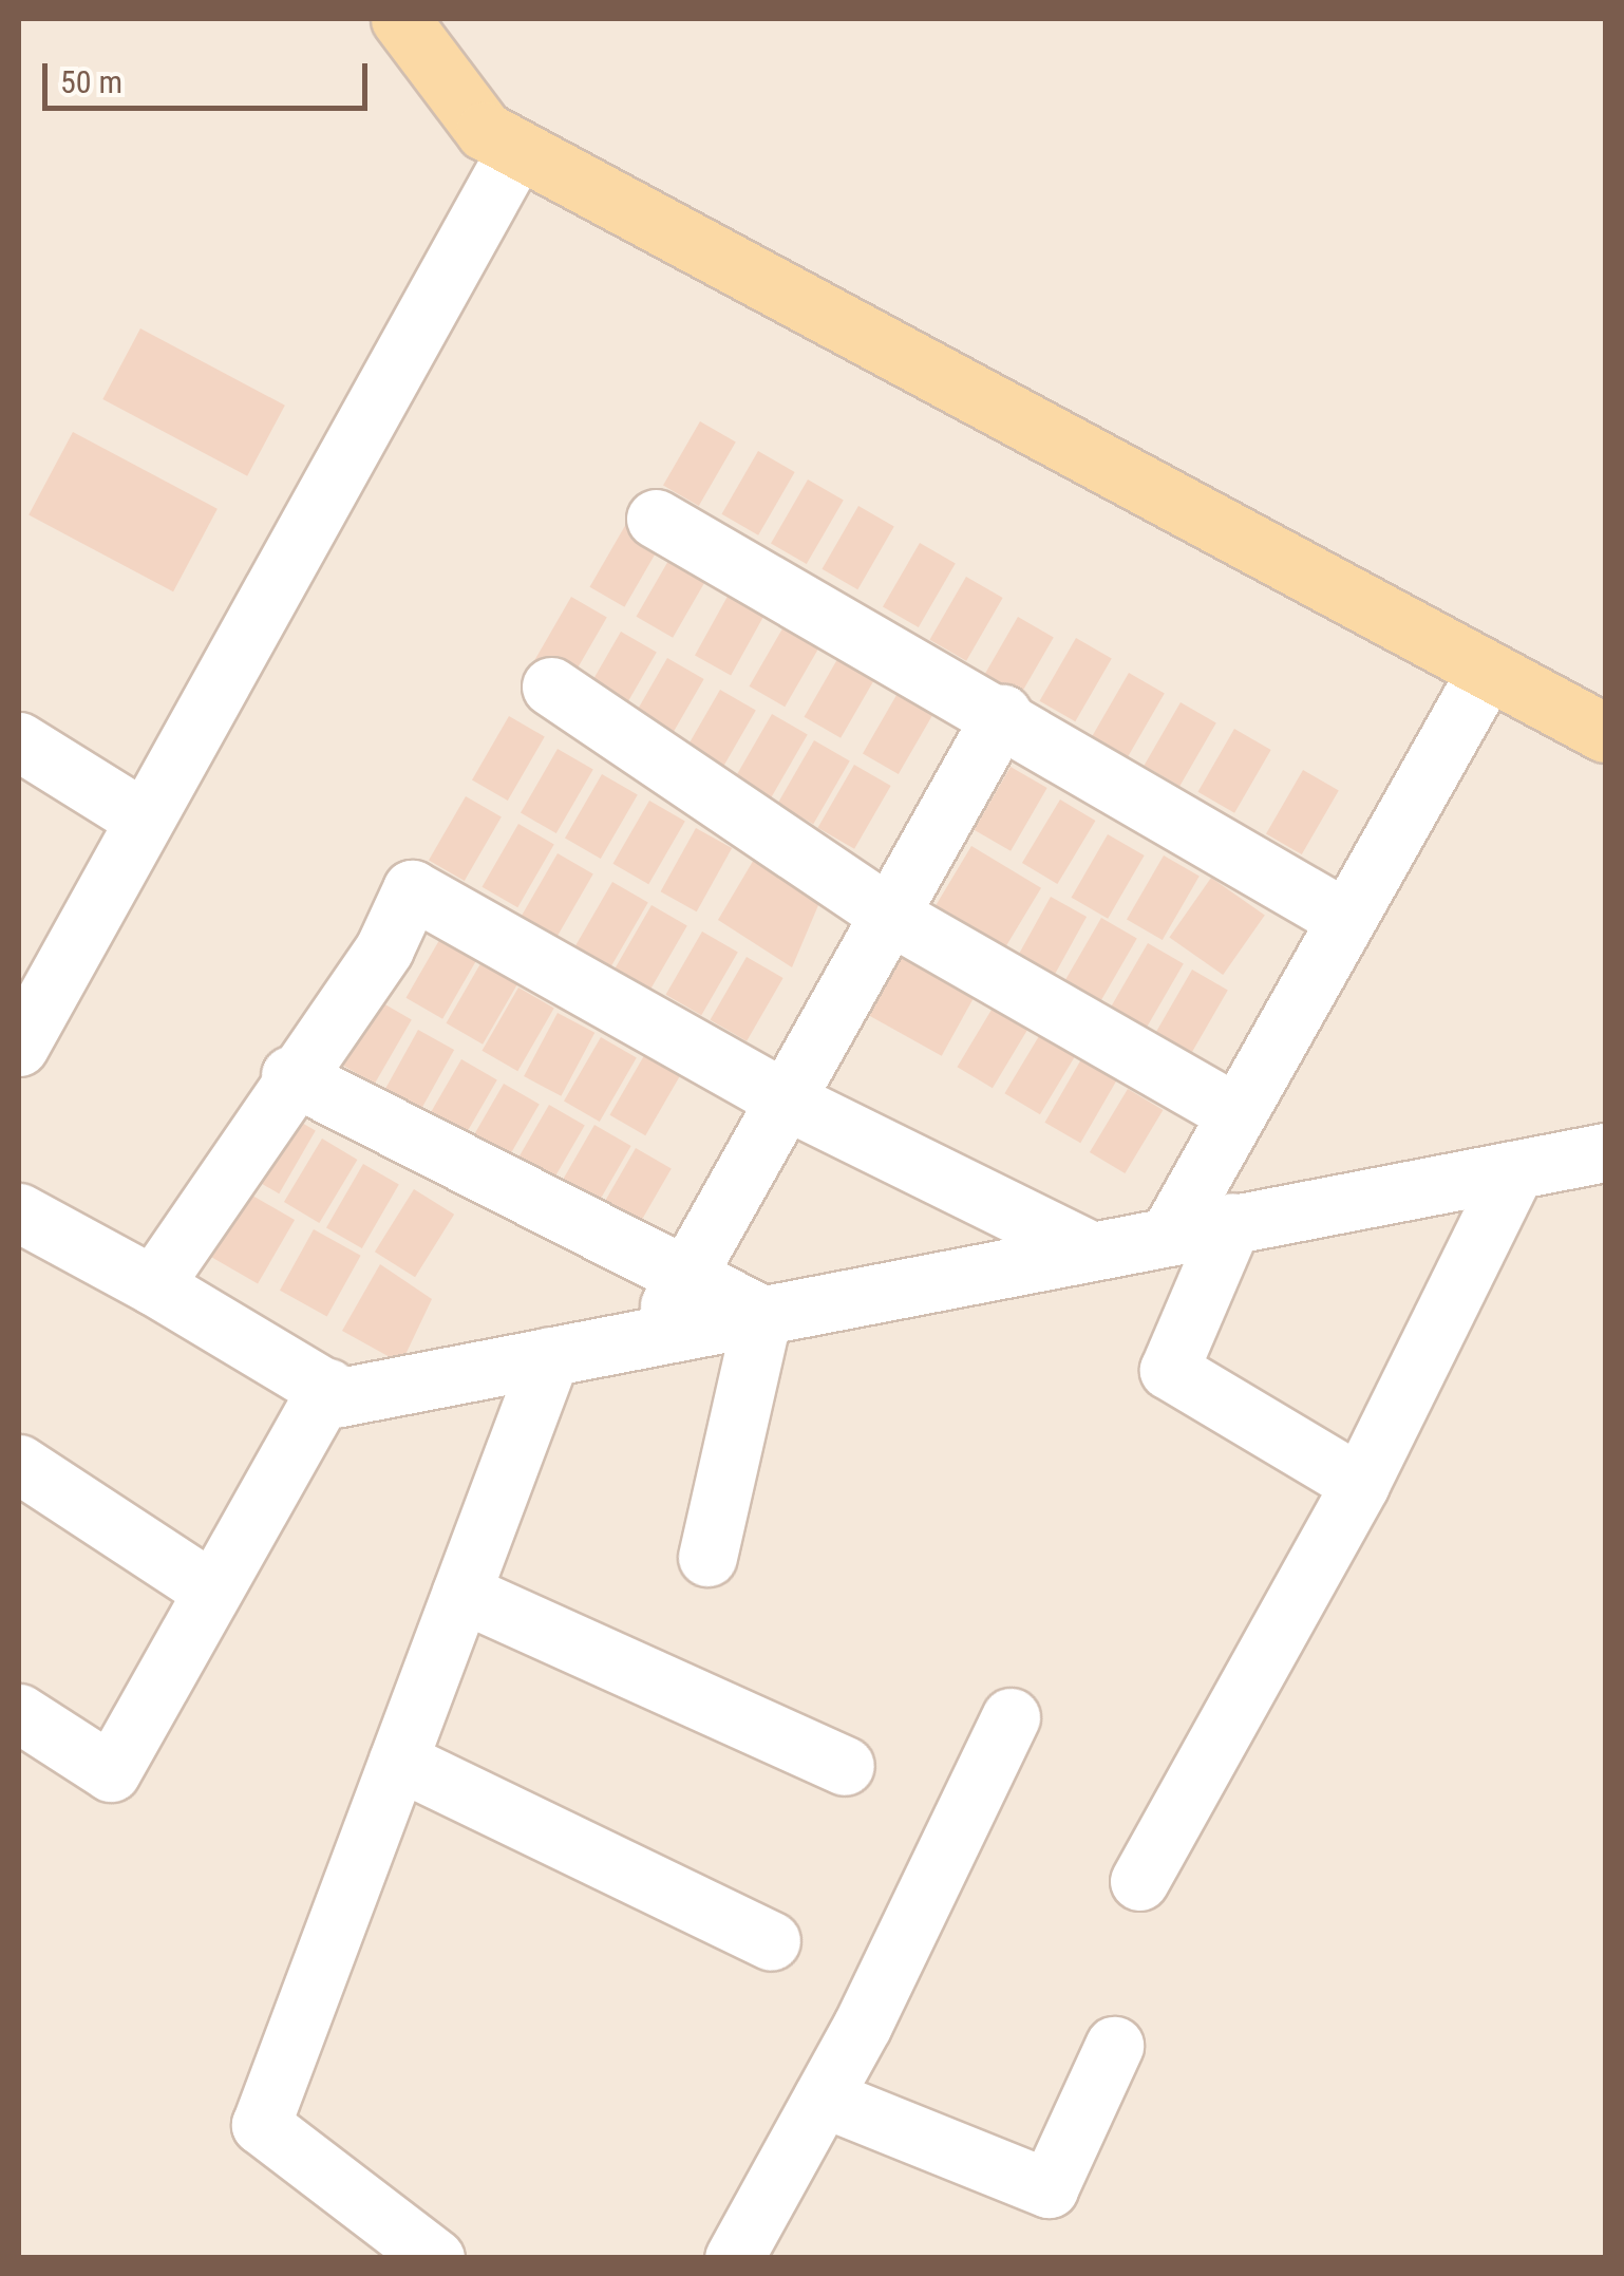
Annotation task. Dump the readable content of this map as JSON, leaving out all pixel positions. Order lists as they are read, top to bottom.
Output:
{
  "scale_bar": "50 m"
}
